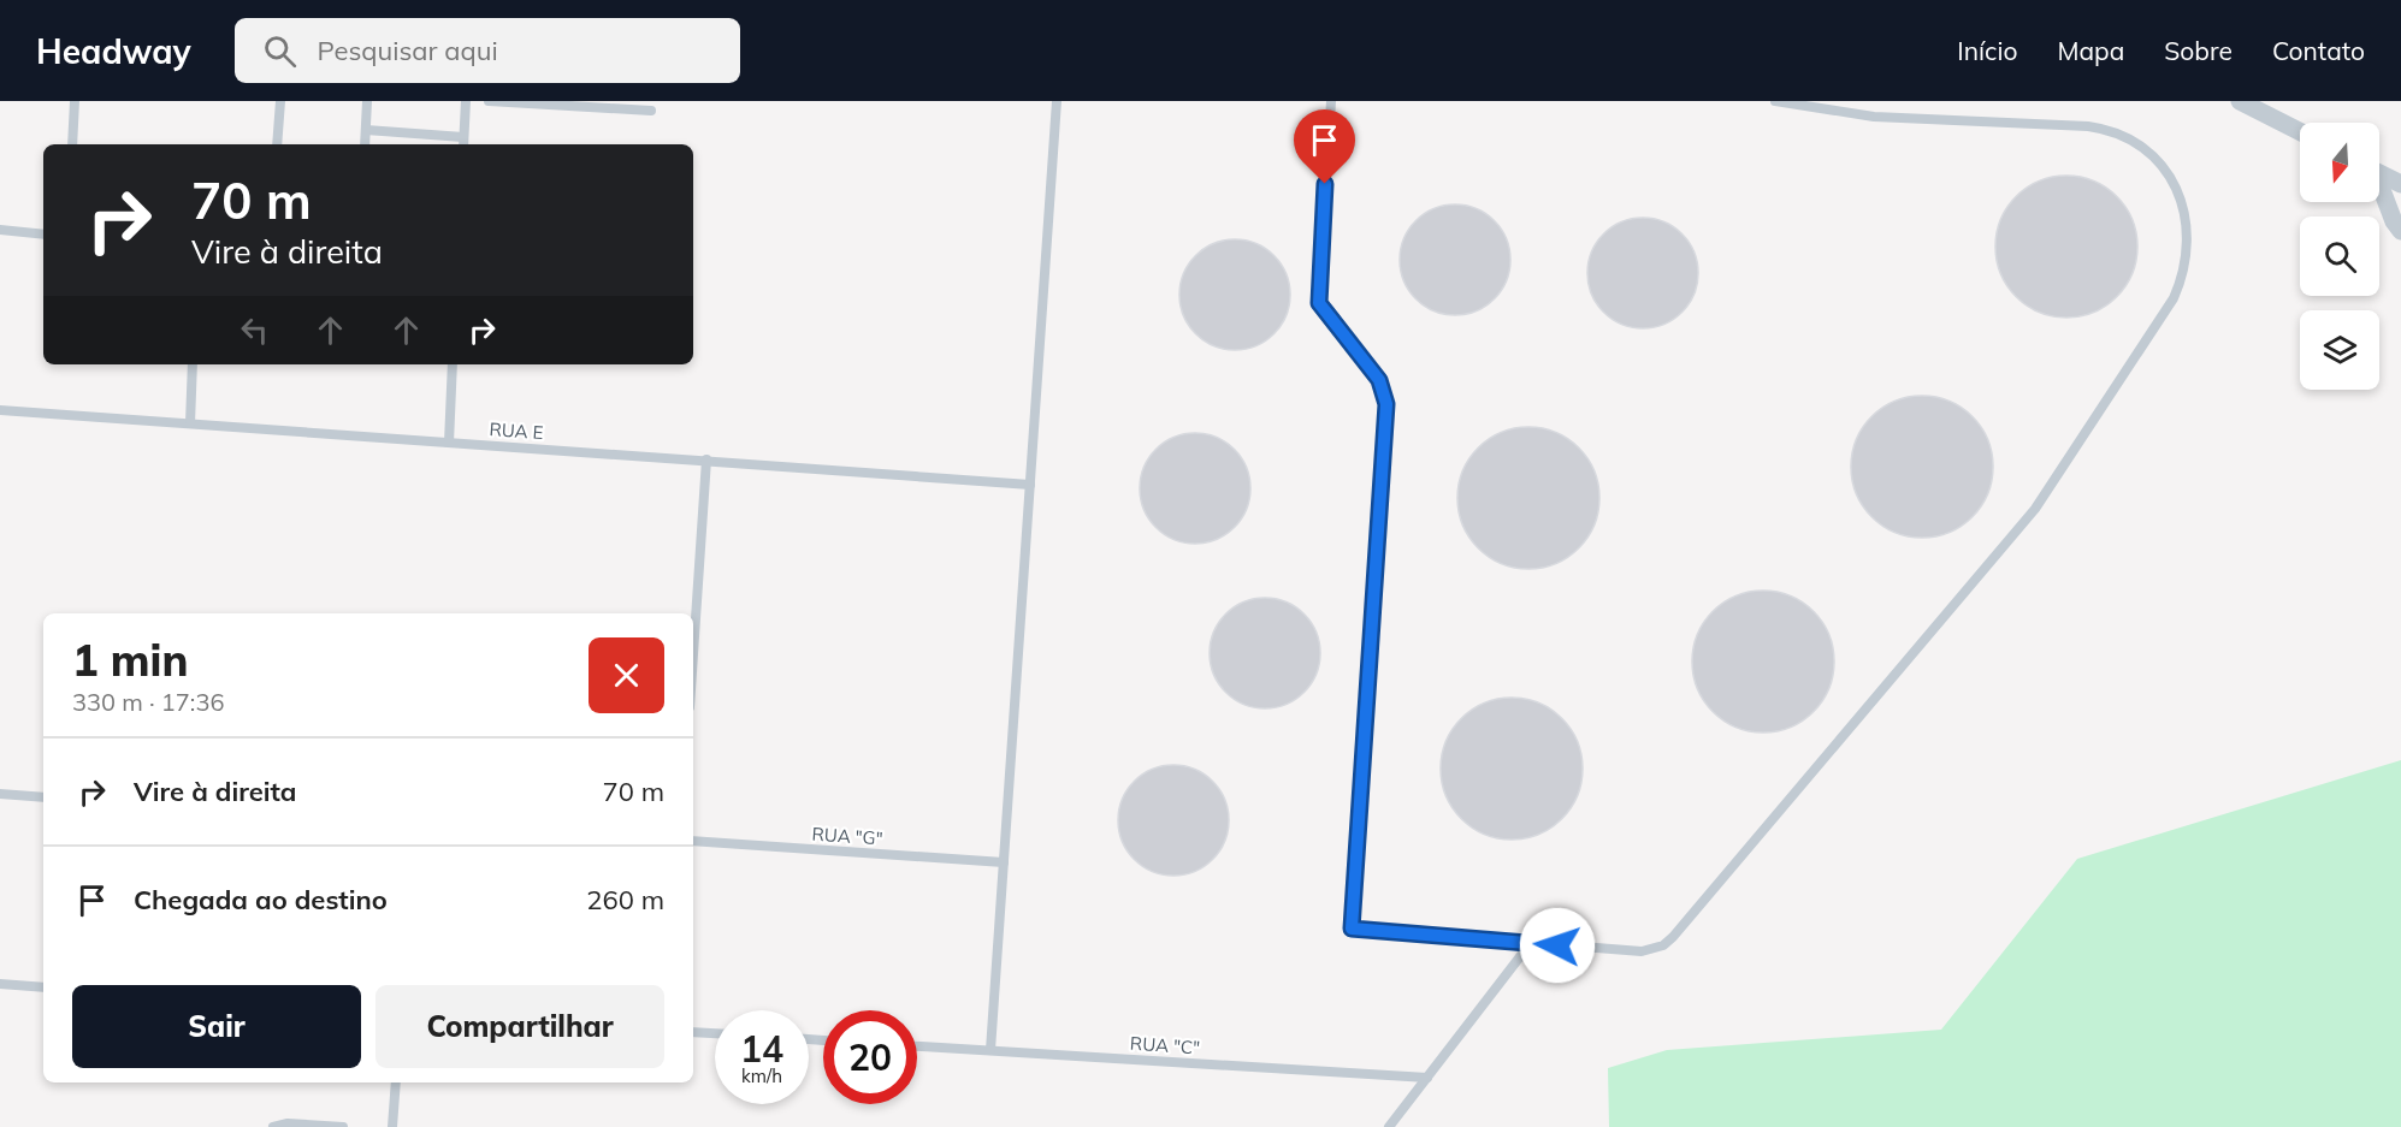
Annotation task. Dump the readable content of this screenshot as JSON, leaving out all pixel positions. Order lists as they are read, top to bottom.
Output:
{
  "streets": {
    "lane": ["RUA E", "RUA \"G\"", "RUA \"C\""]
  },
  "north": "bottom",
  "page": {
    "header": "Headway",
    "search": "Pesquisar aqui",
    "nav": [
      "Início",
      "Mapa",
      "Sobre",
      "Contato"
    ],
    "turn": ["70 m", "Vire à direita"],
    "heading": ["1 min", "330 m · 17:36"],
    "list": [
      {
        "name": "Vire à direita",
        "value": "70 m"
      },
      {
        "name": "Chegada ao destino",
        "value": "260 m"
      }
    ],
    "buttons": ["Sair", "Compartilhar"],
    "speed": "14 km/h",
    "limit": "20"
  }
}
